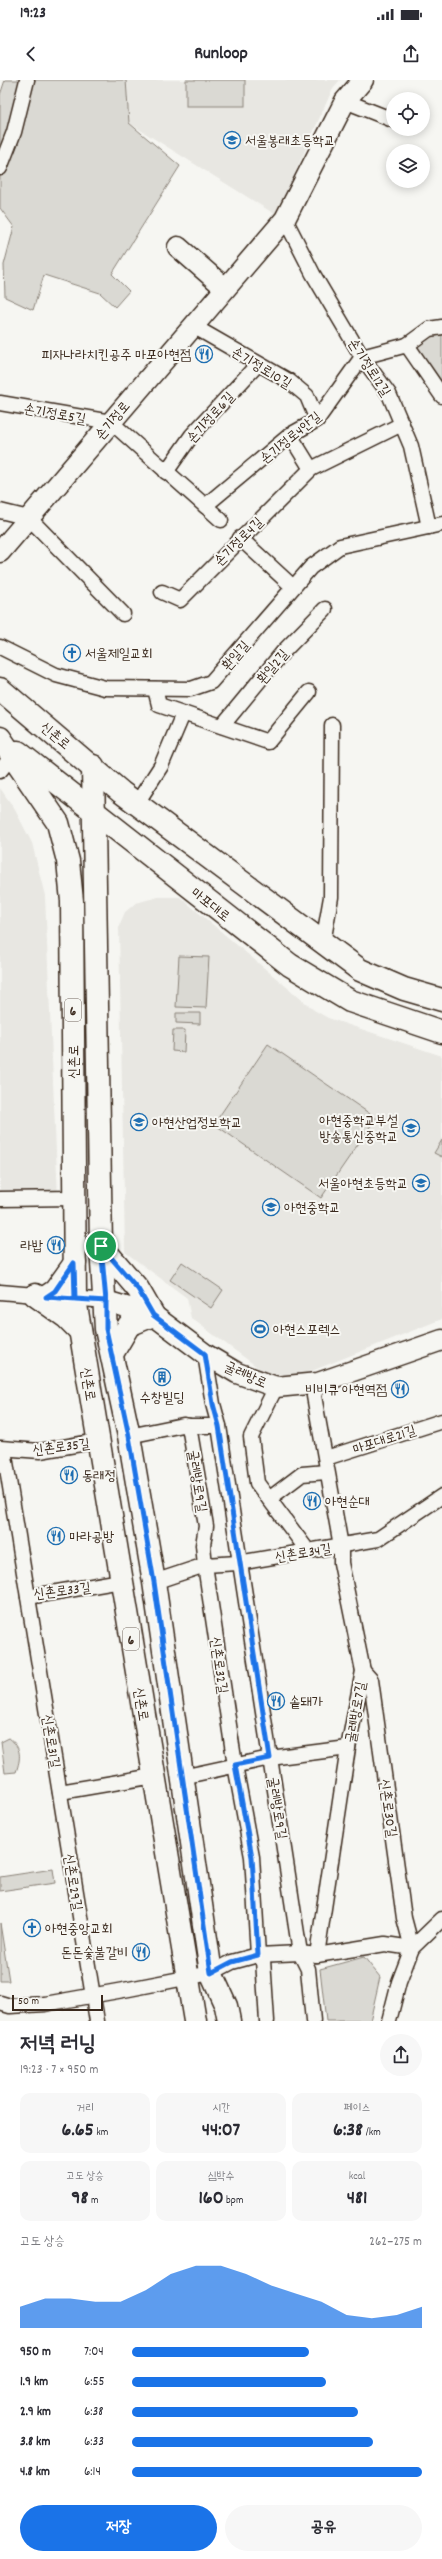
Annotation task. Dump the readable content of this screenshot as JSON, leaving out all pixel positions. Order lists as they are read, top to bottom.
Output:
{
  "streets": {
    "main road": ["신촌로", "마포대로", "6"],
    "street": [
      "손기정로10길",
      "손기정로12길",
      "손기정로5길",
      "손기정로6길",
      "손기정로",
      "손기정로4안길",
      "손기정로4길",
      "환일길",
      "환일2길",
      "굴레방로",
      "마포대로21길",
      "신촌로35길",
      "굴레방로9길",
      "신촌로34길",
      "신촌로33길",
      "신촌로32길",
      "굴레방로7길",
      "신촌로31길",
      "신촌로30길",
      "신촌로29길"
    ]
  },
  "crossings": [
    ["손기정로10길", "손기정로6길"],
    ["손기정로10길", "손기정로"],
    ["손기정로10길", "손기정로4안길"],
    ["손기정로12길", "손기정로"],
    ["손기정로12길", "손기정로4안길"],
    ["손기정로12길", "손기정로4길"],
    ["손기정로12길", "환일길"],
    ["손기정로5길", "손기정로"],
    ["신촌로", "마포대로"],
    ["신촌로", "굴레방로"],
    ["신촌로", "신촌로35길"],
    ["신촌로", "신촌로34길"],
    ["신촌로", "신촌로33길"],
    ["굴레방로", "굴레방로9길"],
    ["굴레방로", "신촌로34길"],
    ["굴레방로", "굴레방로7길"],
    ["마포대로21길", "굴레방로7길"],
    ["신촌로35길", "신촌로33길"],
    ["굴레방로9길", "신촌로34길"],
    ["굴레방로9길", "신촌로32길"],
    ["신촌로34길", "신촌로32길"],
    ["신촌로34길", "굴레방로7길"],
    ["신촌로33길", "신촌로31길"],
    ["굴레방로7길", "신촌로30길"],
    ["신촌로31길", "신촌로29길"]
  ],
  "places": {
    "school or university": [
      "서울봉래초등학교",
      "아현산업정보학교",
      "아현중학교부설 방송통신중학교",
      "서울아현초등학교",
      "아현중학교"
    ],
    "restaurant": [
      "피자나라치킨공주 마포아현점",
      "라밥",
      "비비큐 아현역점",
      "동래정",
      "아현순대",
      "마라공방",
      "솥돼가",
      "돈돈숯불갈비"
    ],
    "church": ["서울제일교회", "아현중앙교회"],
    "sports": ["아현스포렉스"],
    "building": ["수창빌딩"]
  },
  "scale_bar": "50 m",
  "page": {
    "status": "19:23",
    "header": "Runloop",
    "scale": "50 m",
    "heading": ["저녁 러닝", "19:23 · 7 × 950 m"],
    "stats": [
      ["거리", "6.65 km"],
      ["시간", "44:07"],
      ["페이스", "6:38 /km"],
      ["고도 상승", "98 m"],
      ["심박수", "160 bpm"],
      ["kcal", "481"]
    ],
    "chart": ["고도 상승", "262–275 m"],
    "list": [
      {
        "name": "950 m",
        "note": "7:04"
      },
      {
        "name": "1.9 km",
        "note": "6:55"
      },
      {
        "name": "2.9 km",
        "note": "6:38"
      },
      {
        "name": "3.8 km",
        "note": "6:33"
      },
      {
        "name": "4.8 km",
        "note": "6:14"
      }
    ],
    "buttons": ["저장", "공유"]
  }
}
